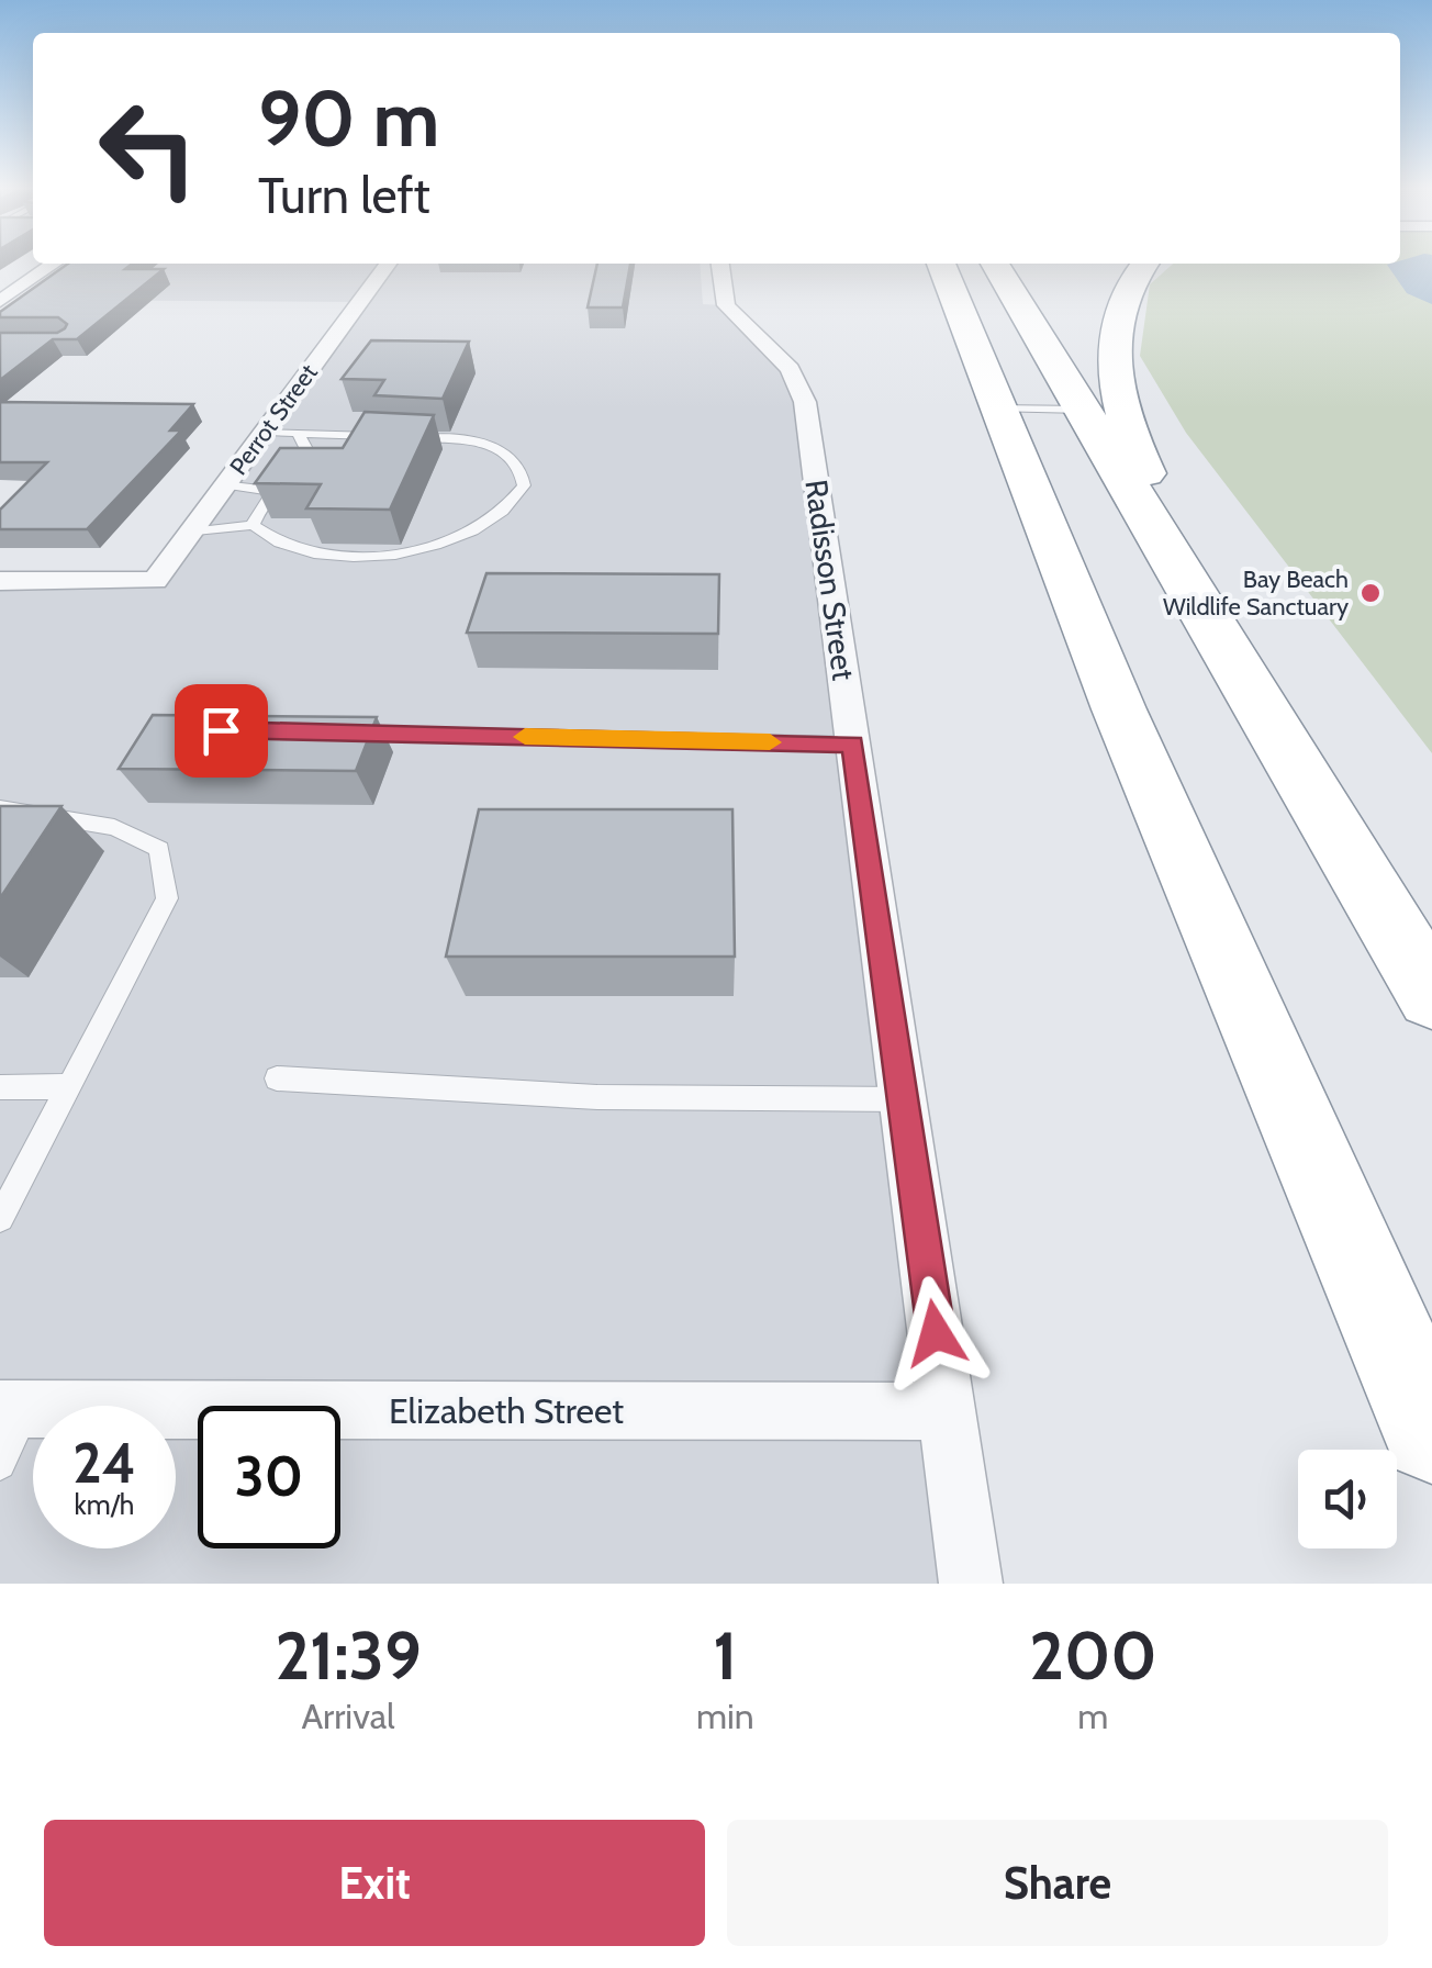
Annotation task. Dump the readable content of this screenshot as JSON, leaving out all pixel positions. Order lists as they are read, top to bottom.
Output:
{
  "streets": {
    "street": ["Perrot Street", "Radisson Street", "Elizabeth Street"]
  },
  "crossings": [
    ["Radisson Street", "Elizabeth Street"]
  ],
  "places": ["Bay Beach Wildlife Sanctuary"],
  "page": {
    "turn": ["90 m", "Turn left"],
    "speed": "24 km/h",
    "limit": "30",
    "eta": [
      "21:39",
      "Arrival",
      "1",
      "min",
      "200",
      "m"
    ],
    "buttons": ["Exit", "Share"]
  }
}
